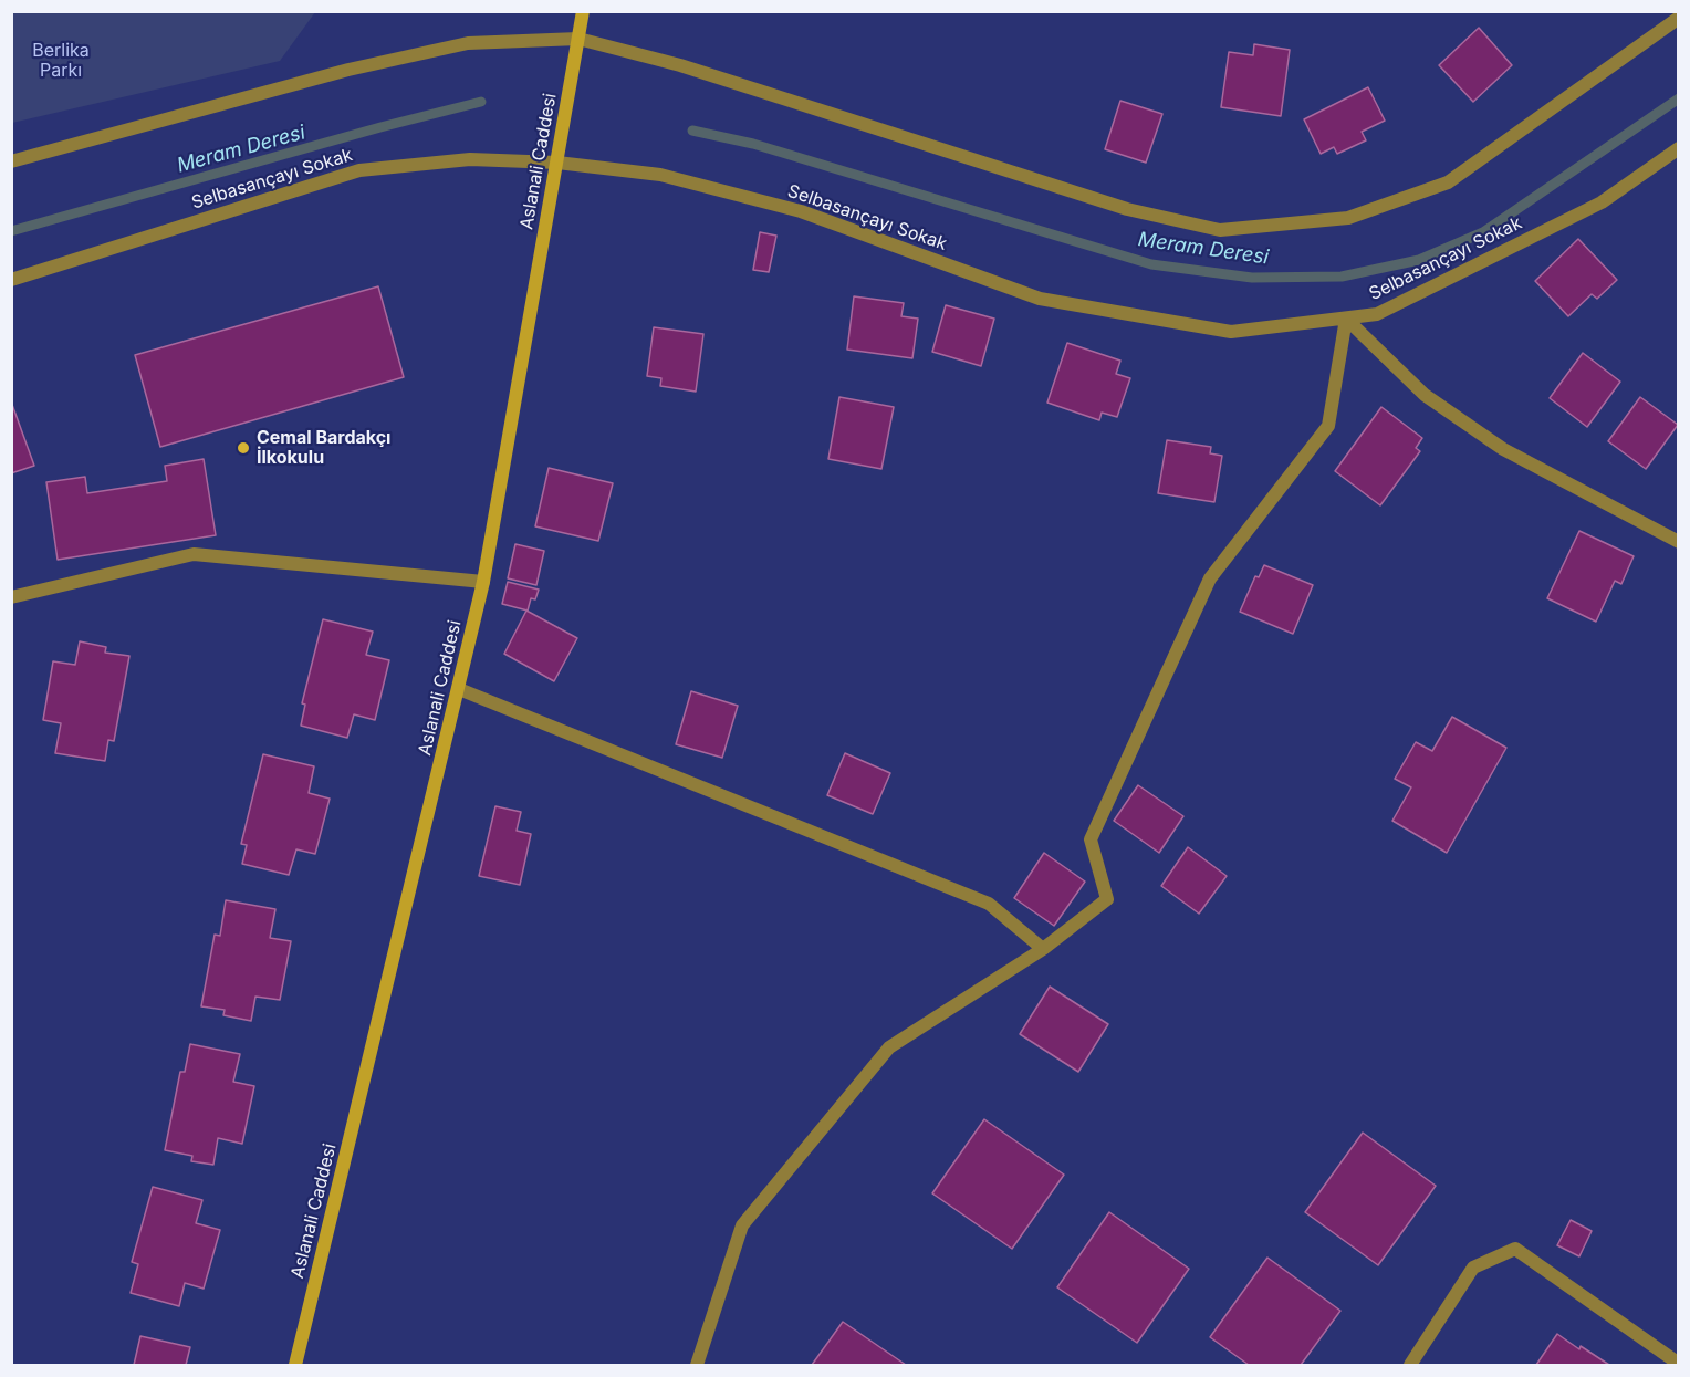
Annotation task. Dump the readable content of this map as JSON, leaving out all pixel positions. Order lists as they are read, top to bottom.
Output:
{
  "streets": {
    "street": ["Aslanali Caddesi", "Selbasançayı Sokak"]
  },
  "crossings": [
    ["Aslanali Caddesi", "Selbasançayı Sokak"]
  ],
  "water": ["Meram Deresi"],
  "parks": ["Berlika Parkı"],
  "places": ["Cemal Bardakçı İlkokulu"]
}
